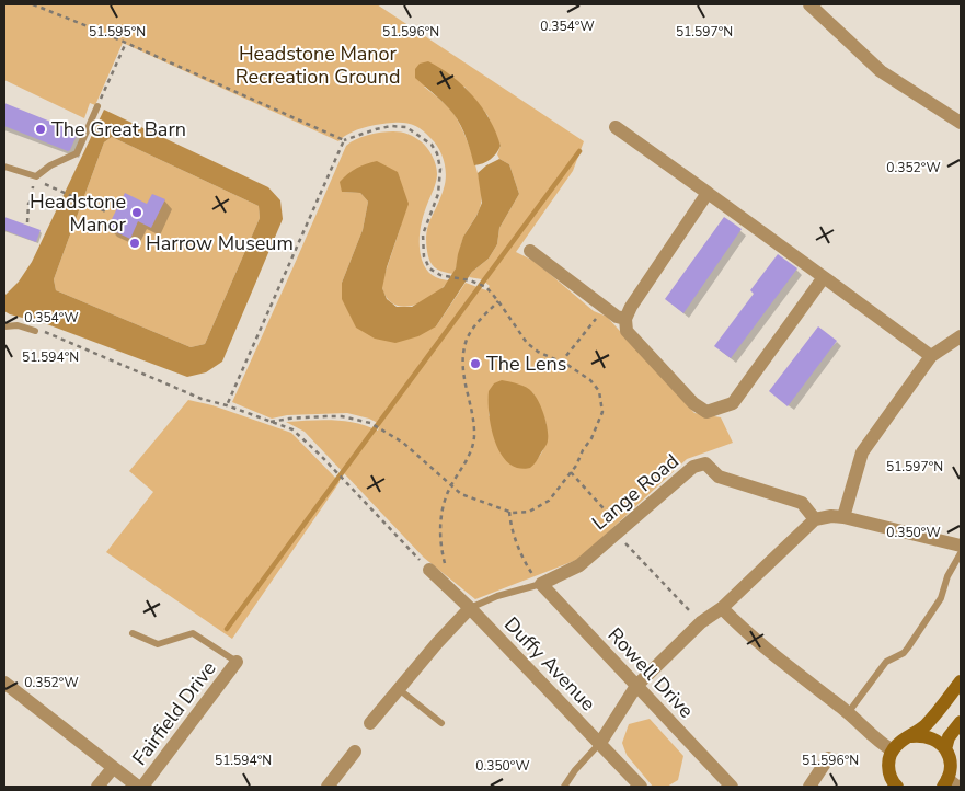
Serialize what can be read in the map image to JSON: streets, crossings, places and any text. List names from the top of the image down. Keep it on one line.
{"streets":{"street":["Lange Road","Duffy Avenue","Rowell Drive","Fairfield Drive"]},"crossings":[["Lange Road","Rowell Drive"]],"parks":["Headstone Manor Recreation Ground"],"places":["The Great Barn","Headstone Manor","Harrow Museum","The Lens"],"coordinates":["0.354°W","51.595°N","51.596°N","51.597°N","0.352°W","51.594°N","0.350°W"]}
